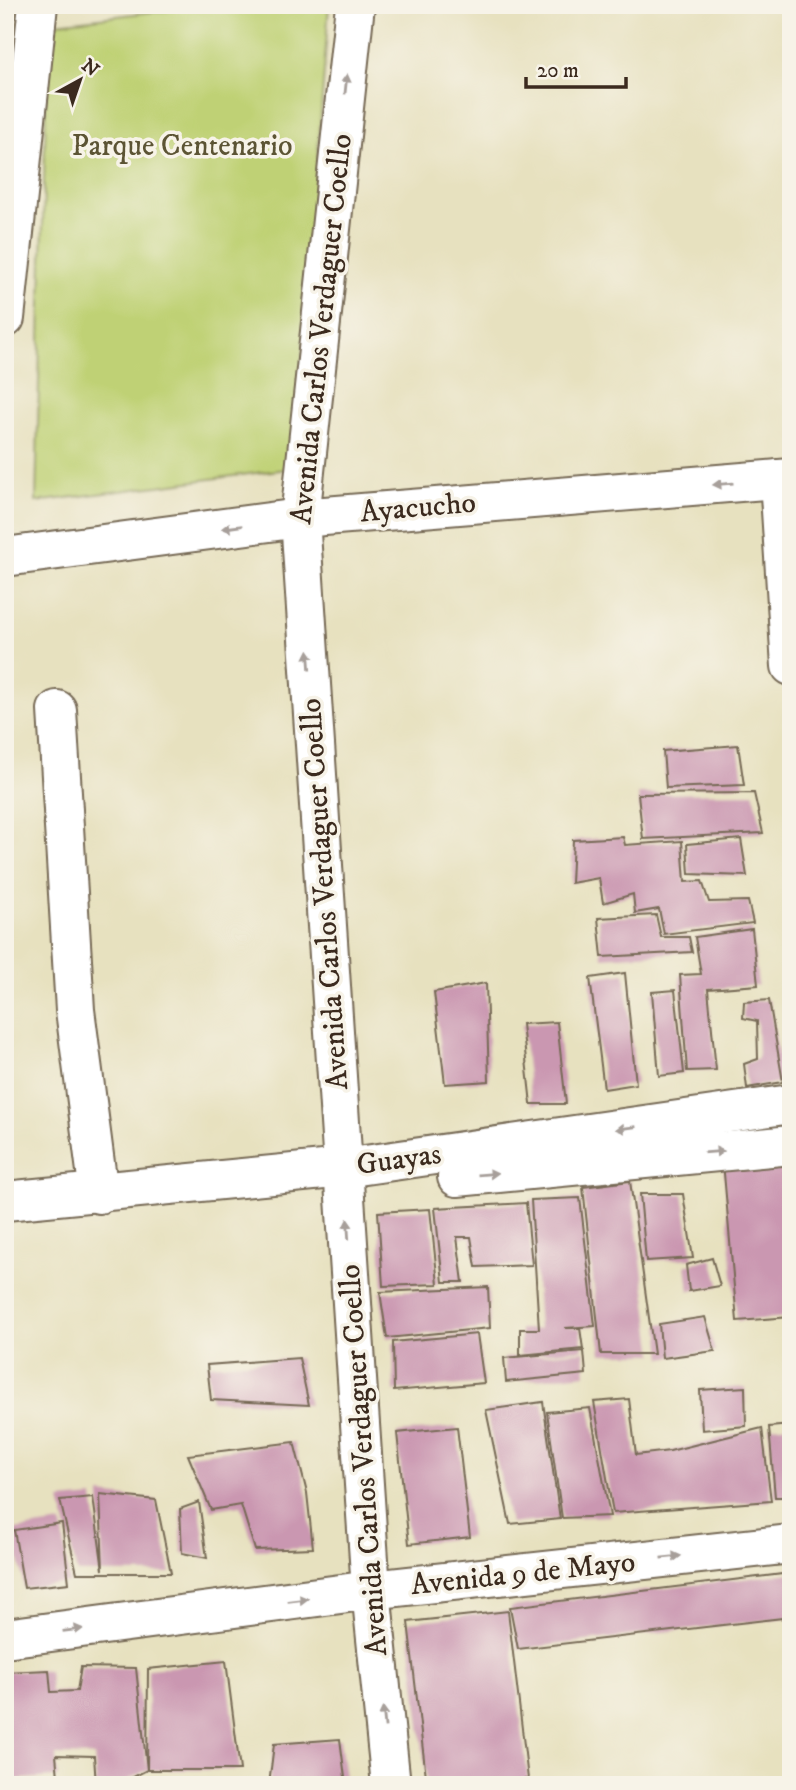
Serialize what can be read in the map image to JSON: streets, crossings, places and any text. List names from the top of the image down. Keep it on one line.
{"streets":{"street":["Avenida Carlos Verdaguer Coello","Ayacucho","Guayas","Avenida 9 de Mayo"]},"crossings":[["Avenida Carlos Verdaguer Coello","Ayacucho"],["Avenida Carlos Verdaguer Coello","Guayas"],["Avenida Carlos Verdaguer Coello","Avenida 9 de Mayo"]],"one_way":["Ayacucho","Avenida 9 de Mayo"],"parks":["Parque Centenario"],"scale_bar":"20 m","north":"top right"}
